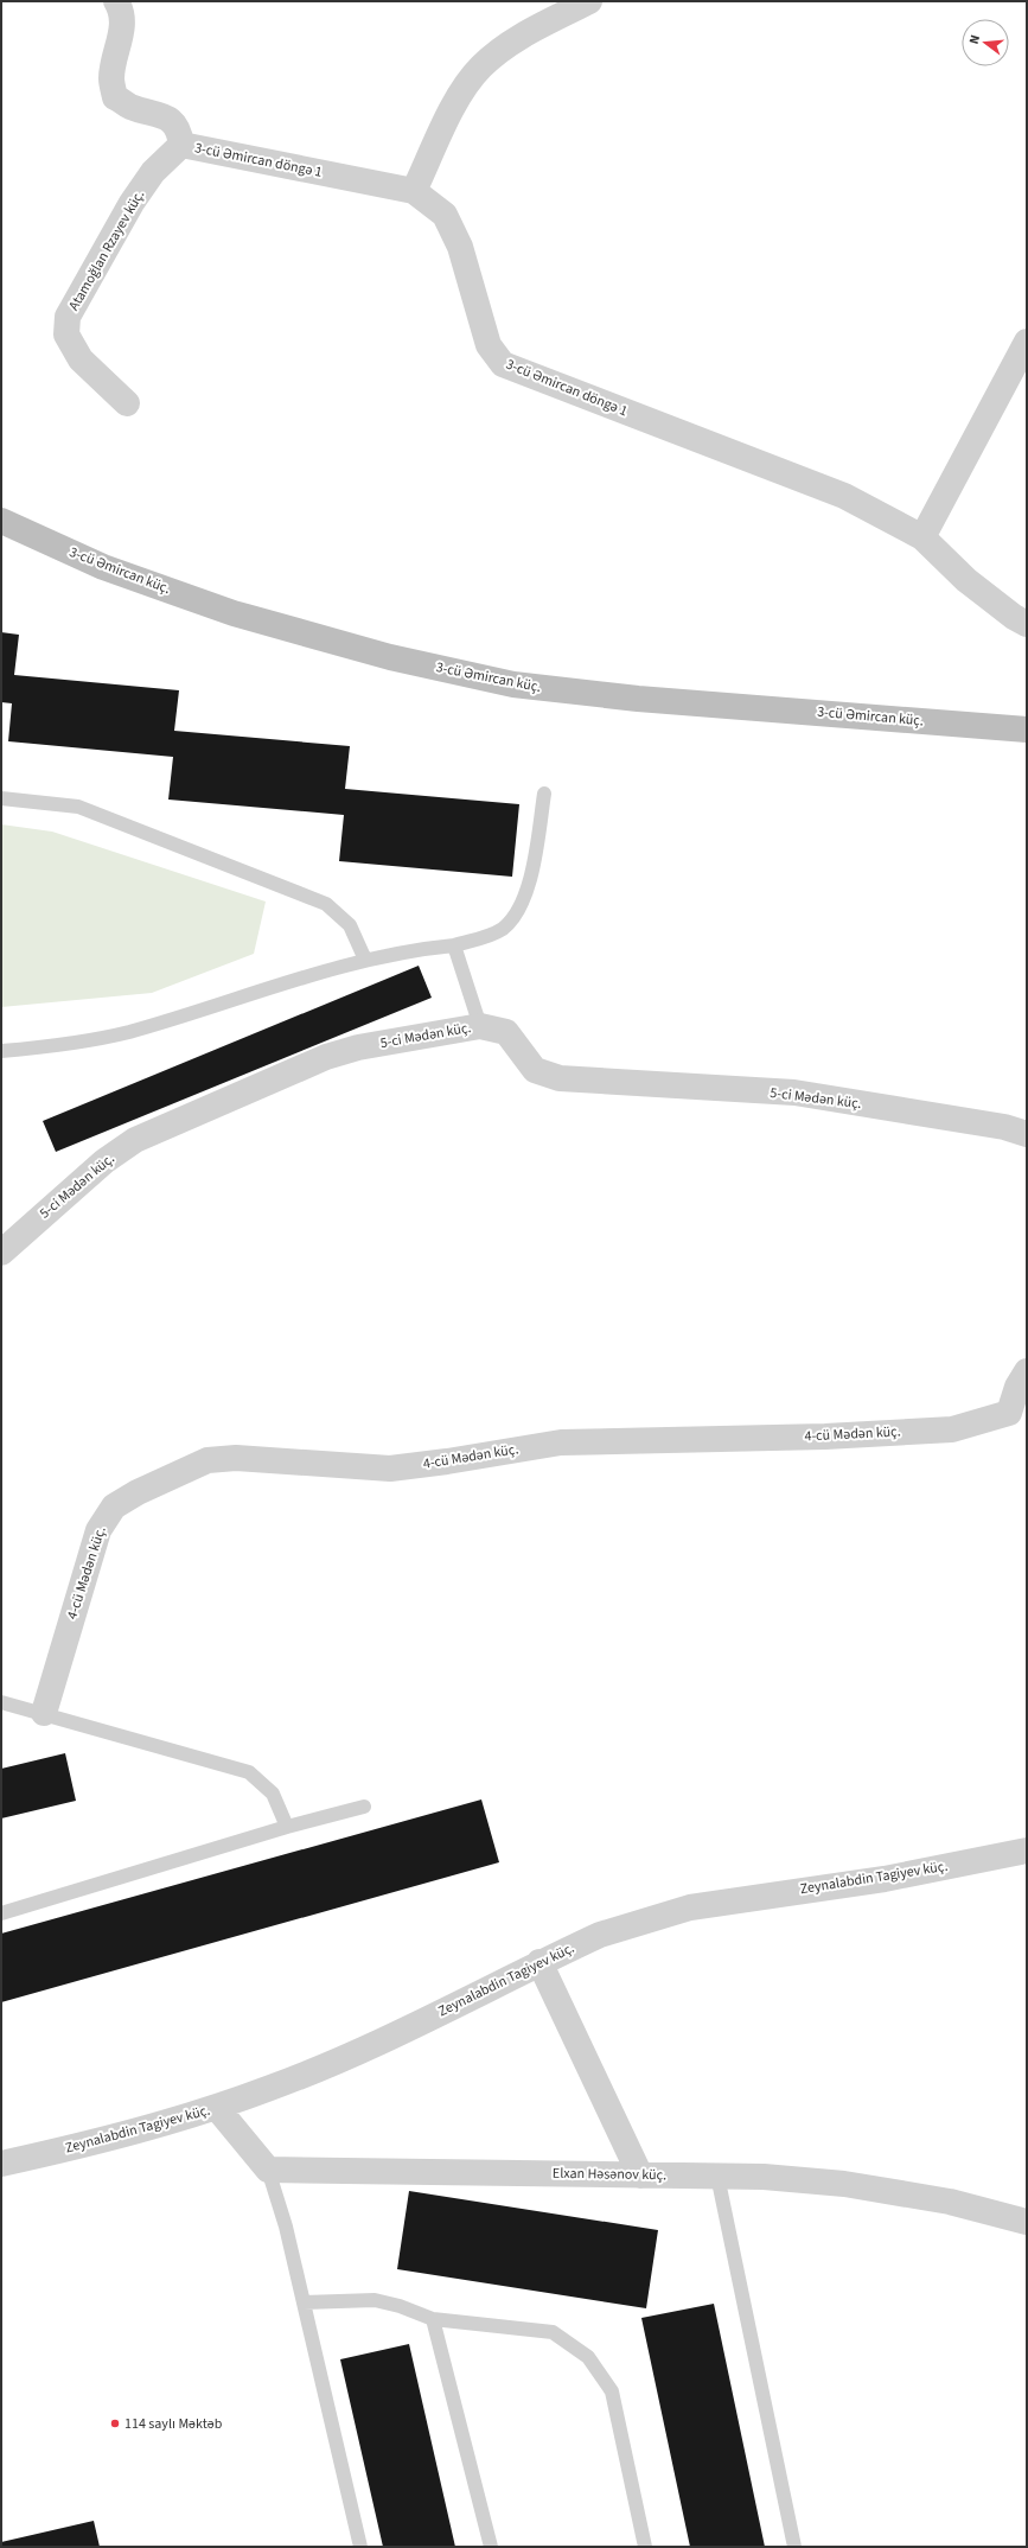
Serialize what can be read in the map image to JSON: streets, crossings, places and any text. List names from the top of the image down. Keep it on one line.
{"streets":{"main road":["3-cü Əmircan küç."],"street":["3-cü Əmircan döngə 1","Atamoğlan Rzayev küç.","5-ci Mədən küç.","4-cü Mədən küç.","Zeynalabdin Tagiyev küç.","Elxan Həsənov küç."]},"crossings":[["3-cü Əmircan döngə 1","Atamoğlan Rzayev küç."]],"places":["114 saylı Məktəb"],"north":"left"}
